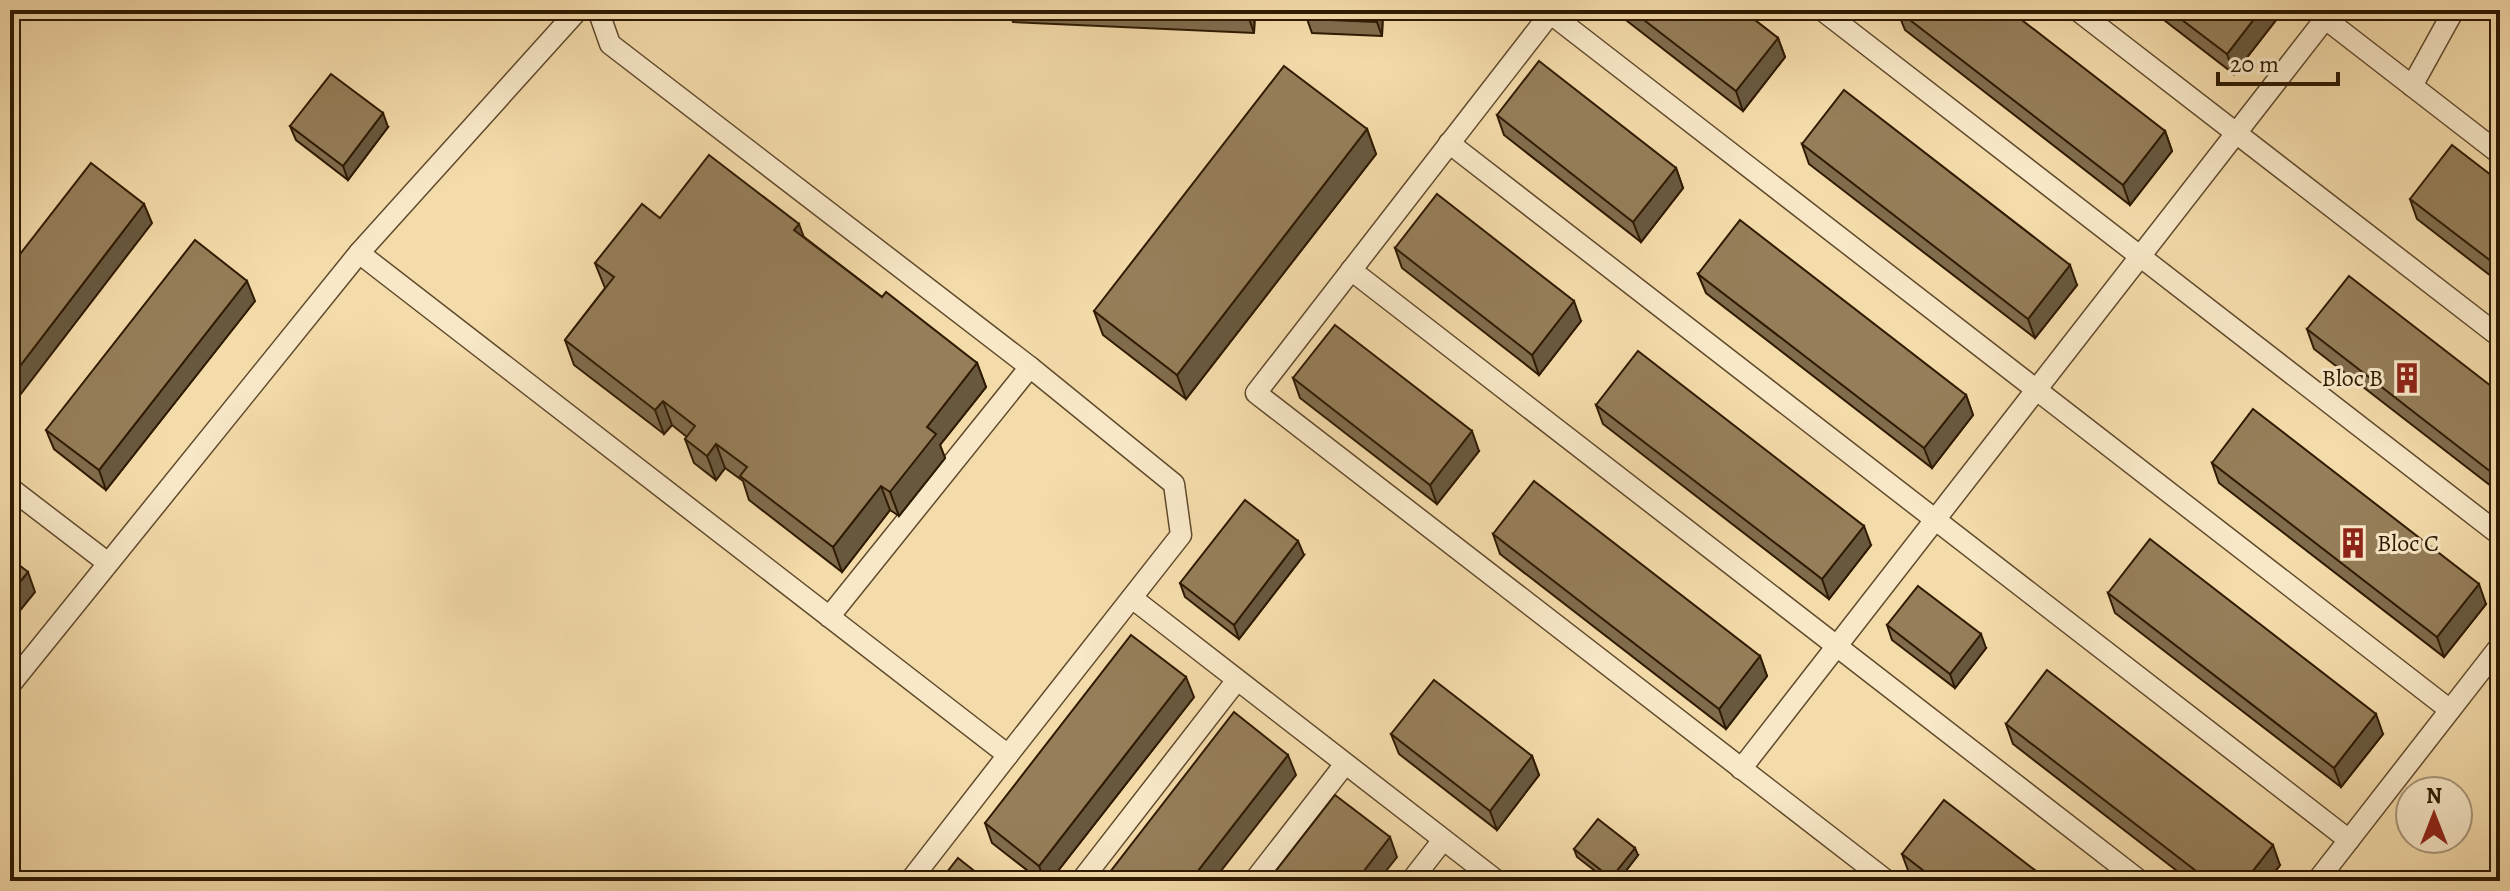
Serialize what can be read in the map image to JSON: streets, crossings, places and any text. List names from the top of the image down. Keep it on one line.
{"places":{"building":["Bloc B","Bloc C"]},"scale_bar":"20 m","north":"top"}
